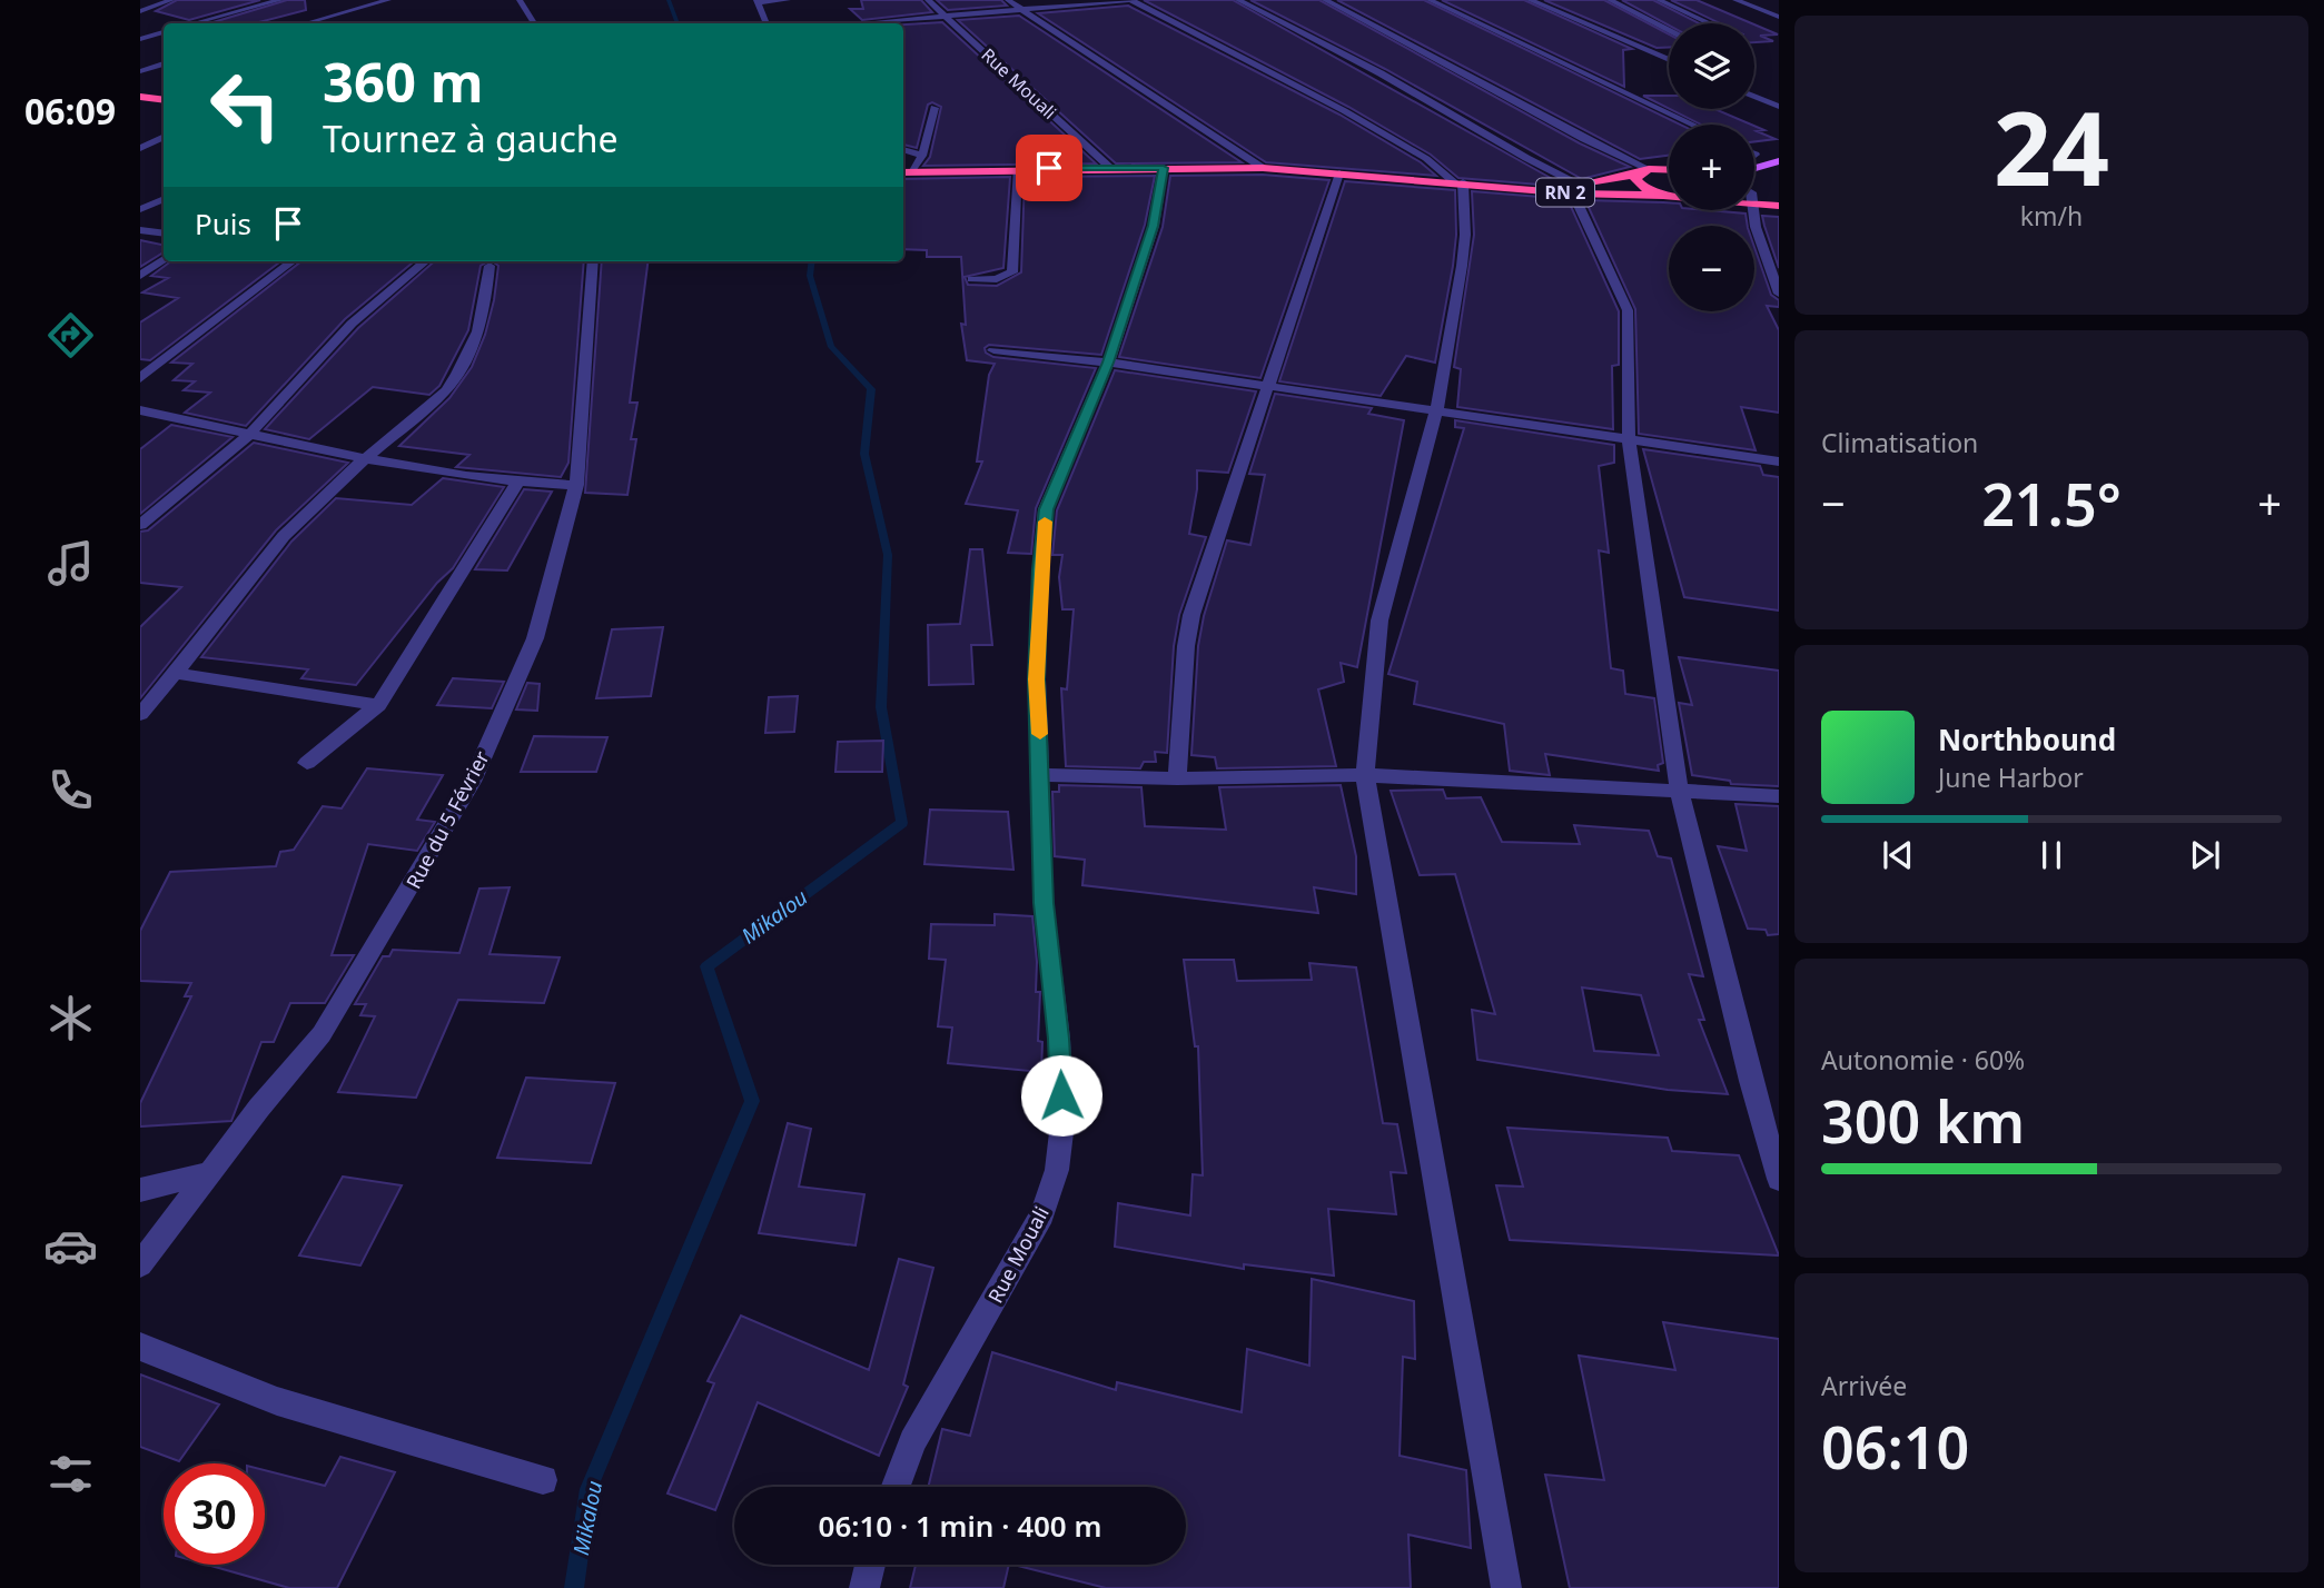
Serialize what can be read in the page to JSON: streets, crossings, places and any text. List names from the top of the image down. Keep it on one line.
{"streets":{"highway":["RN 2"],"street":["Rue Mouali","Rue du 5 Février"]},"crossings":[["Rue Mouali","RN 2"]],"water":["Mikalou"],"page":{"tabs":"06:09","tile":[["24","km/h"],"Climatisation",["Autonomie · 60%","300 km"],["Arrivée","06:10"]],"map_buttons":["+","−"],"turn":["360 m","Tournez à gauche"],"then":"Puis","heat":["−","21.5°","+"],"song":["Northbound","June Harbor"],"limit":"30","trip":"06:10 · 1 min · 400 m"}}
